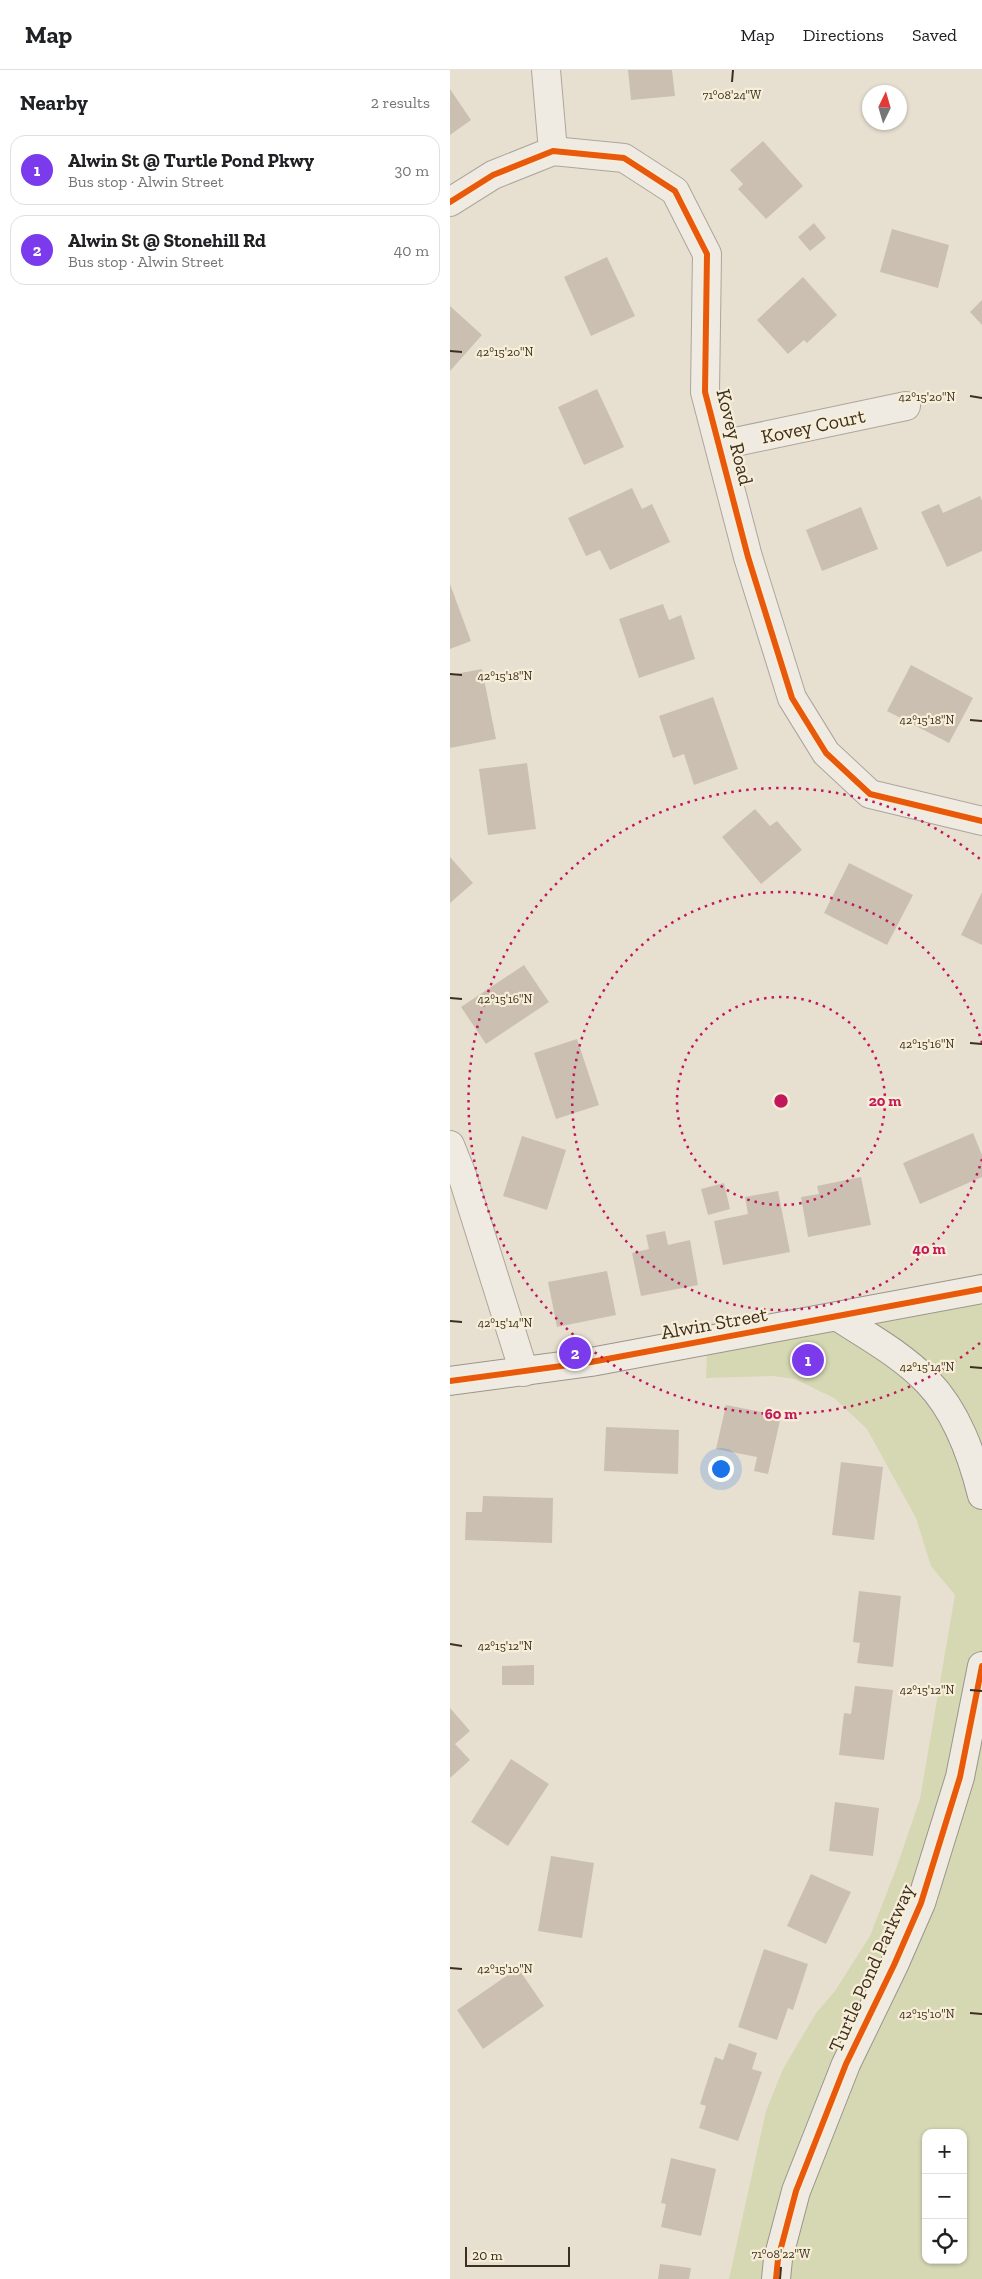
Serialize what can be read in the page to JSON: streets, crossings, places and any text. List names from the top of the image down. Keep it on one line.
{"streets":{"street":["Kovey Court","Kovey Road","Alwin Street","Turtle Pond Parkway"]},"crossings":[["Kovey Court","Kovey Road"]],"scale_bar":"20 m","north":"top","page":{"header":"Map","nav":["Map","Directions","Saved"],"heading":["Nearby","2 results"],"list":[{"mark":"1","name":"Alwin St @ Turtle Pond Pkwy","note":"Bus stop · Alwin Street","value":"30 m"},{"mark":"2","name":"Alwin St @ Stonehill Rd","note":"Bus stop · Alwin Street","value":"40 m"}],"pins":["2","1"],"map_buttons":["+","−"],"scale":"20 m"},"coordinates":["71°08'24\"W","42°15'20\"N","42°15'18\"N","42°15'16\"N","42°15'14\"N","42°15'12\"N","42°15'10\"N","71°08'22\"W"],"rings":["20 m","40 m","60 m"]}
